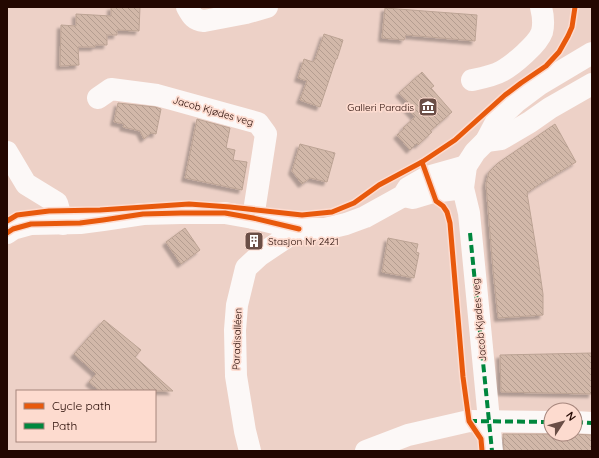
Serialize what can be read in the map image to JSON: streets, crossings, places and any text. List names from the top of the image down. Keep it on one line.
{"streets":{"street":["Jacob Kjødes veg","Paradisalléen"]},"places":{"museum":["Galleri Paradis"],"building":["Stasjon Nr 2421"]},"legend":["Cycle path","Path"],"north":"top right"}
